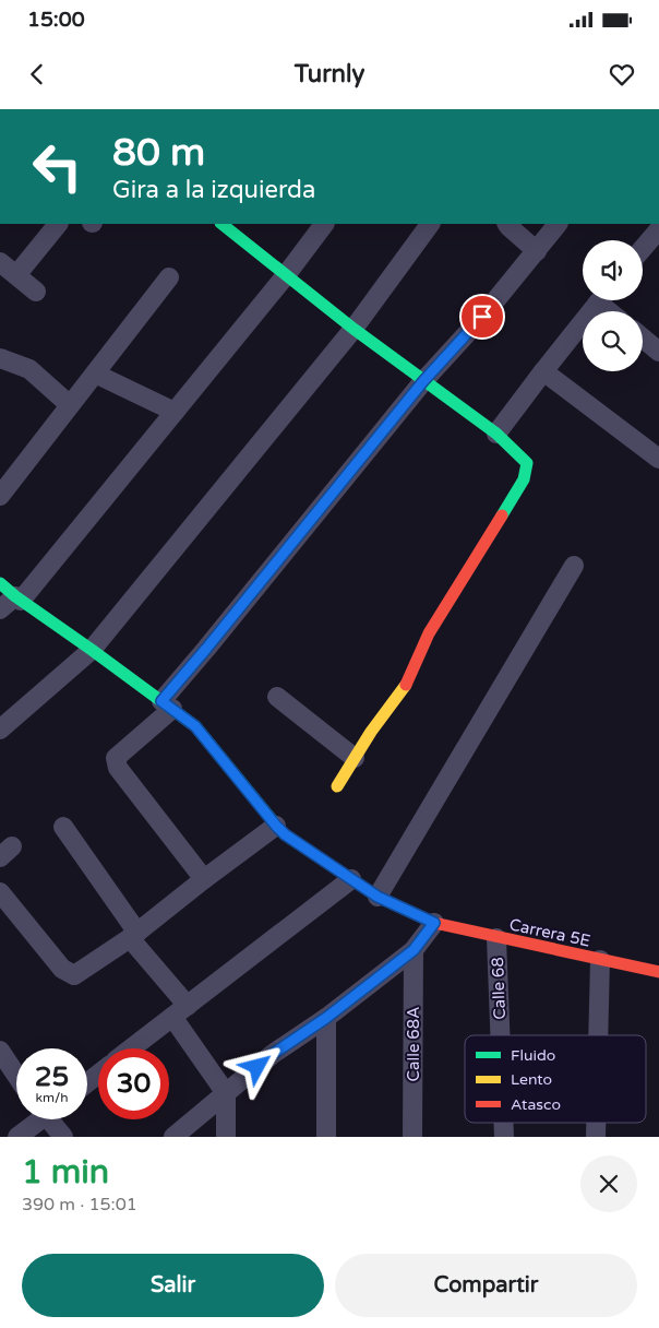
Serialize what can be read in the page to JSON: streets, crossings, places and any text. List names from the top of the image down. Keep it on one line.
{"streets":{"street":["Carrera 5E","Calle 68","Calle 68A"]},"crossings":[["Carrera 5E","Calle 68"]],"legend":["Fluido","Lento","Atasco"],"page":{"status":"15:00","header":"Turnly","turn":["80 m","Gira a la izquierda"],"speed":"25 km/h","limit":"30","heading":["1 min","390 m · 15:01"],"buttons":["Salir","Compartir"]}}
